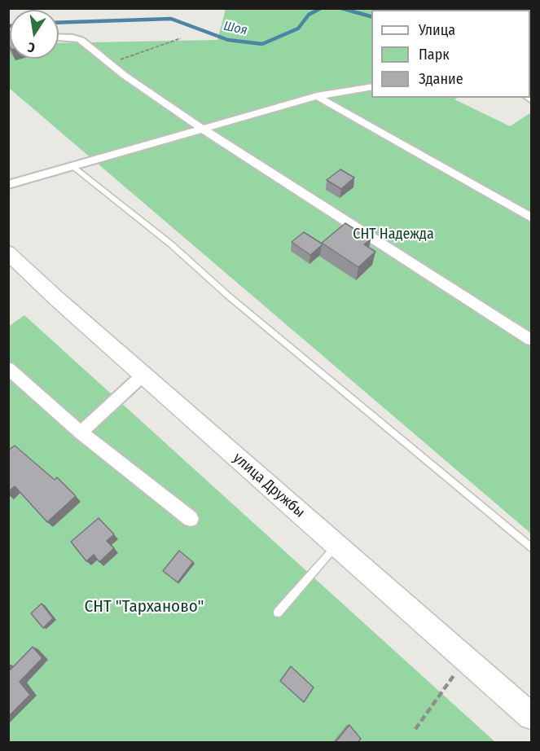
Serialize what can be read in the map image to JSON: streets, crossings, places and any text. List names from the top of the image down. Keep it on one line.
{"streets":{"main road":["улица Дружбы"]},"water":["Шоя"],"parks":["СНТ Надежда","СНТ \"Тарханово\""],"legend":["Улица","Парк","Здание"],"north":"bottom"}
